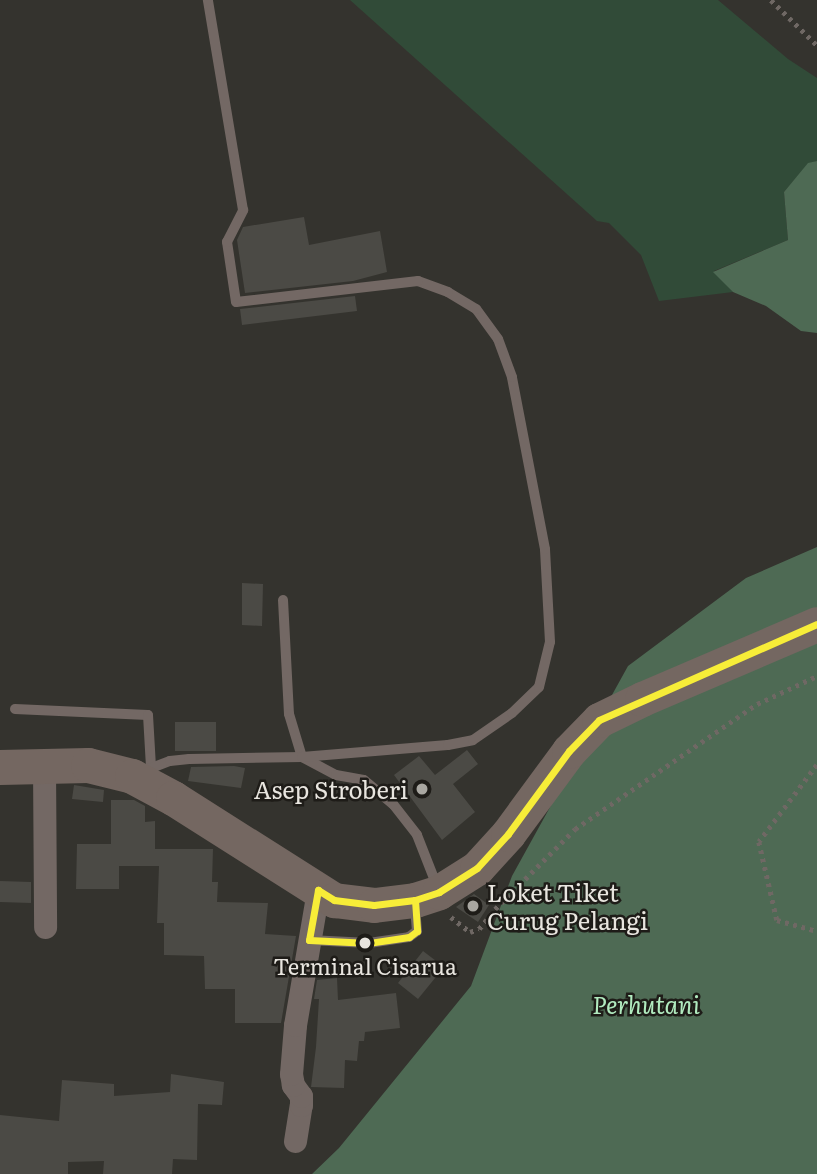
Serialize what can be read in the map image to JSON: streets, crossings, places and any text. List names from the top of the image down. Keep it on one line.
{"parks":["Perhutani"],"places":["Asep Stroberi","Loket Tiket Curug Pelangi","Terminal Cisarua"]}
